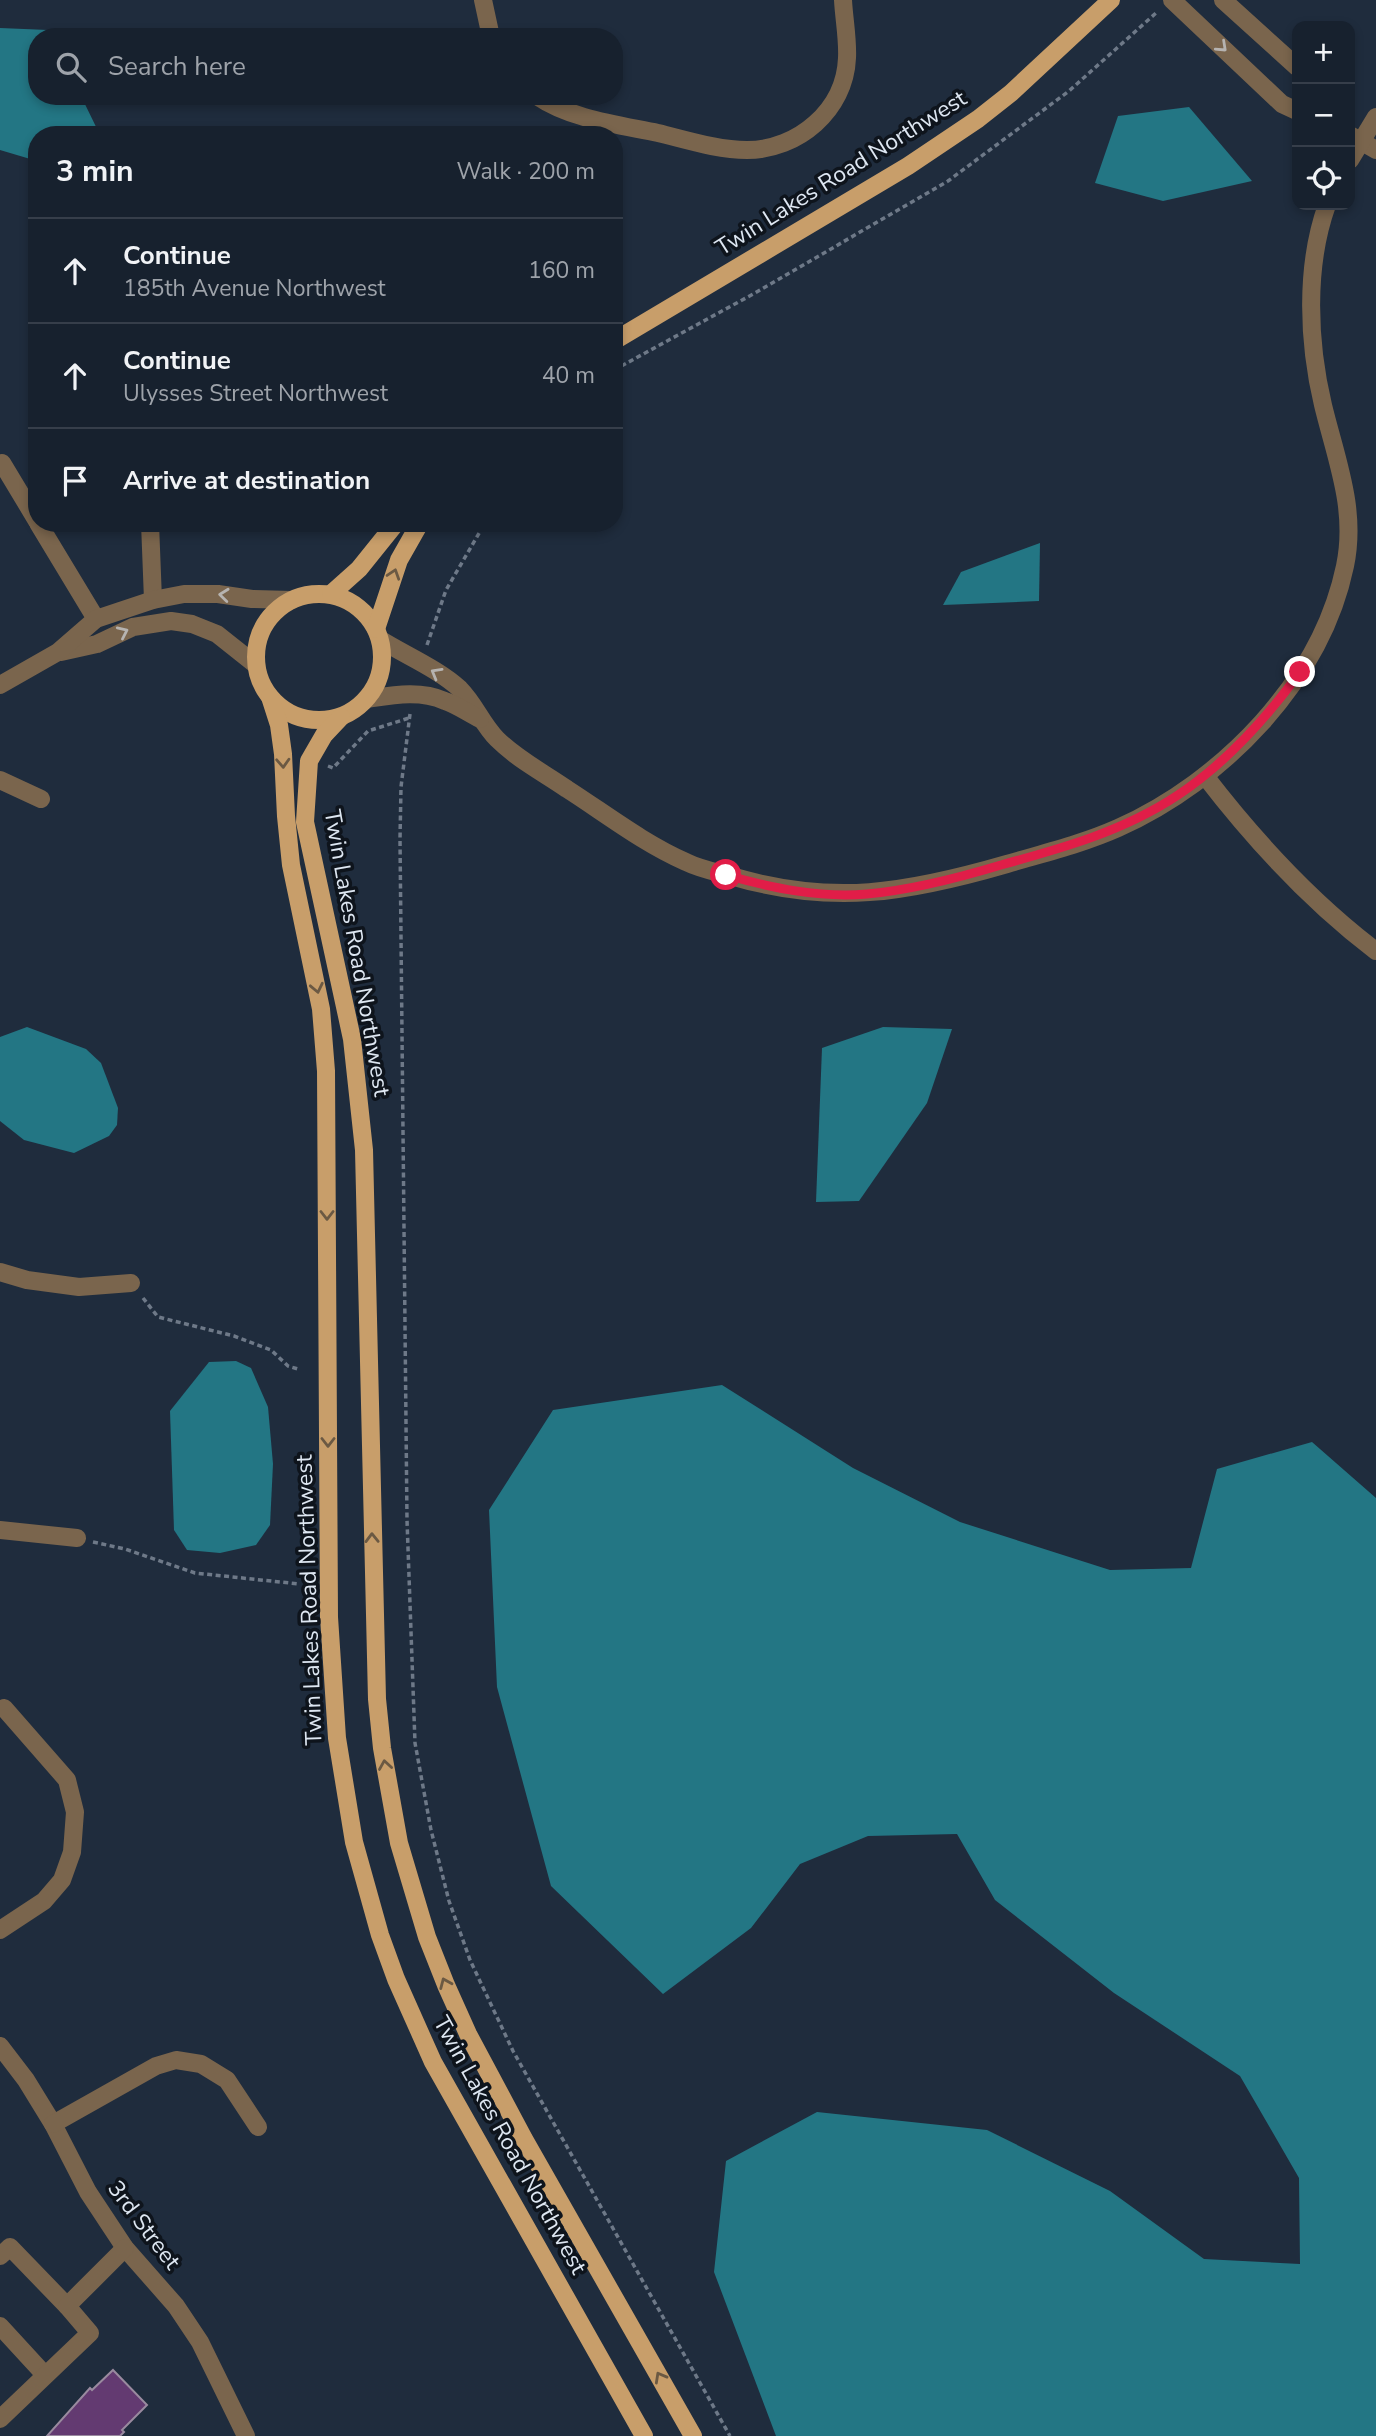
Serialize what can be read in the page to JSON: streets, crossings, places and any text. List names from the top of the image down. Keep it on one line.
{"streets":{"main road":["Twin Lakes Road Northwest"],"street":["3rd Street"]},"page":{"map_buttons":["+","−"],"search":"Search here","heading":["3 min","Walk · 200 m"],"list":[["Continue","185th Avenue Northwest","160 m"],["Continue","Ulysses Street Northwest","40 m"],"Arrive at destination"]}}
